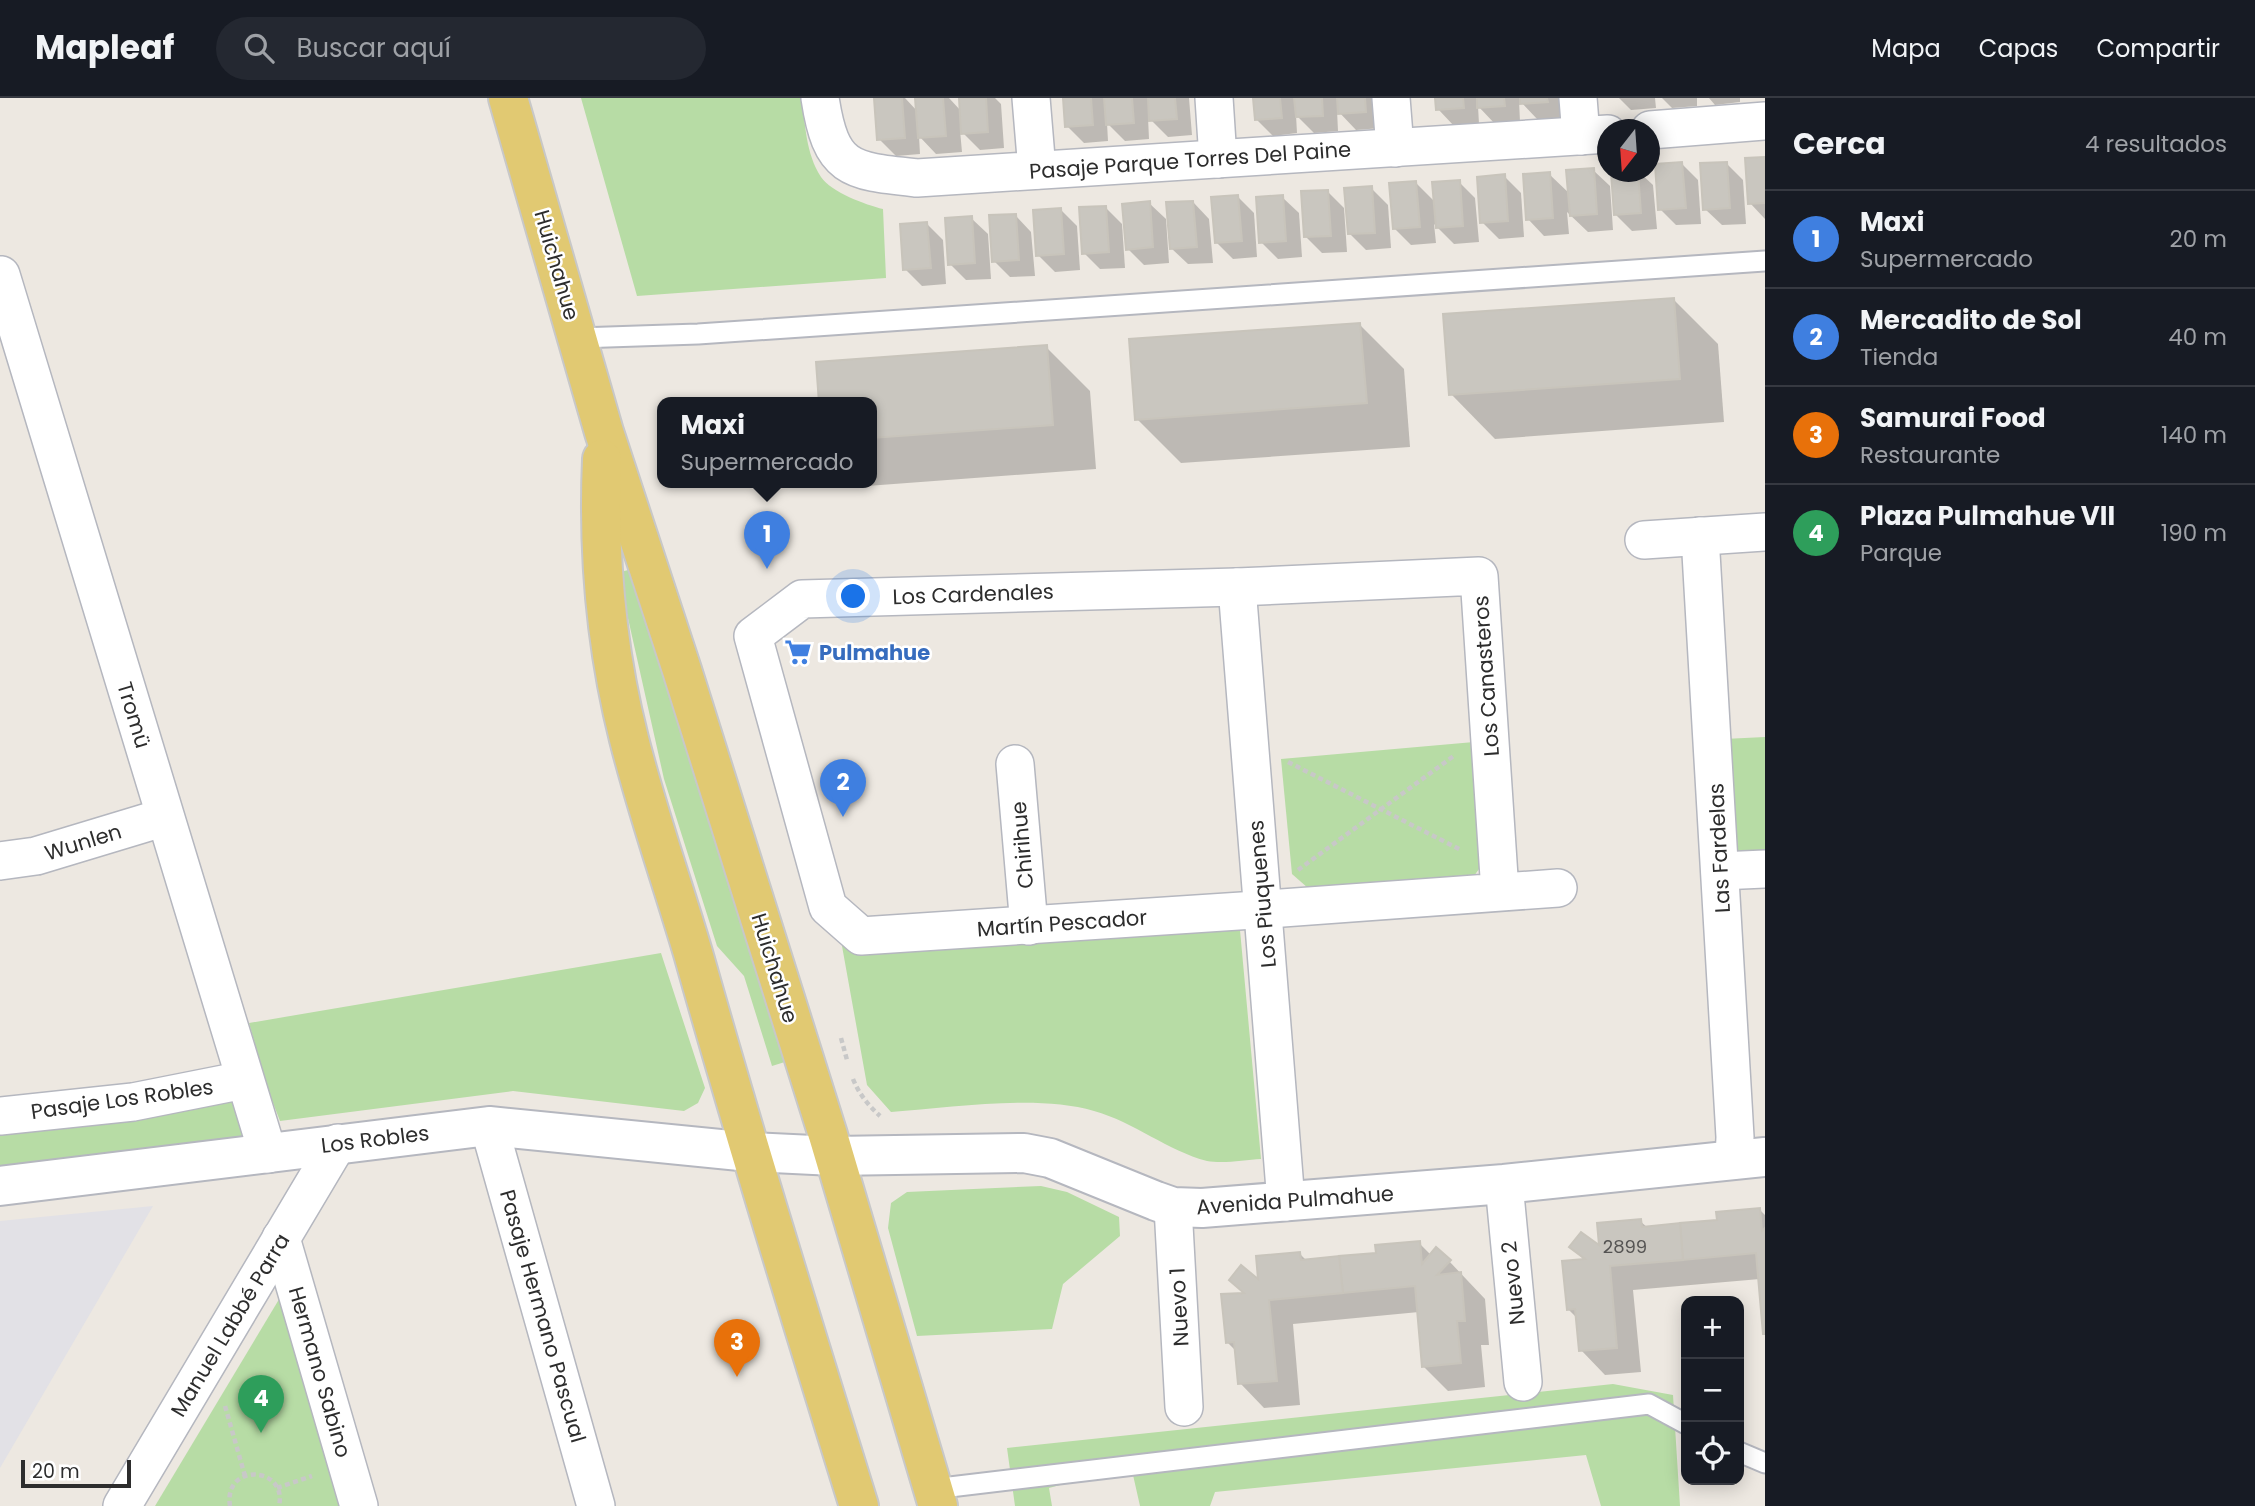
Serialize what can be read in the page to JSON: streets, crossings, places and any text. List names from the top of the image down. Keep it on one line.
{"streets":{"main road":["Huichahue"],"street":["Pasaje Parque Torres Del Paine","Los Cardenales","Los Canasteros","Tromü","Wunlen","Chirihue","Las Fardelas","Los Piuquenes","Martín Pescador","Pasaje Los Robles","Los Robles","Avenida Pulmahue","Nuevo 2","Nuevo 1","Pasaje Hermano Pascual","Manuel Labbé Parra","Hermano Sabino"]},"crossings":[["Huichahue","Los Robles"],["Huichahue","Avenida Pulmahue"],["Los Cardenales","Los Canasteros"],["Los Cardenales","Los Piuquenes"],["Los Cardenales","Martín Pescador"],["Los Canasteros","Los Piuquenes"],["Tromü","Wunlen"],["Tromü","Pasaje Los Robles"],["Tromü","Los Robles"],["Chirihue","Martín Pescador"],["Las Fardelas","Avenida Pulmahue"],["Los Piuquenes","Martín Pescador"],["Los Piuquenes","Avenida Pulmahue"],["Los Robles","Avenida Pulmahue"],["Los Robles","Pasaje Hermano Pascual"],["Los Robles","Manuel Labbé Parra"],["Avenida Pulmahue","Nuevo 2"],["Avenida Pulmahue","Nuevo 1"],["Manuel Labbé Parra","Hermano Sabino"]],"places":{"supermarket":["Pulmahue"]},"house_numbers":["2899"],"scale_bar":"20 m","north":"bottom","page":{"header":"Mapleaf","search":"Buscar aquí","nav":["Mapa","Capas","Compartir"],"heading":["Cerca","4 resultados"],"list":[{"mark":"1","name":"Maxi","note":"Supermercado","value":"20 m"},{"mark":"2","name":"Mercadito de Sol","note":"Tienda","value":"40 m"},{"mark":"3","name":"Samurai Food","note":"Restaurante","value":"140 m"},{"mark":"4","name":"Plaza Pulmahue VII","note":"Parque","value":"190 m"}],"popup":["Maxi","Supermercado"],"pins":["1","2","3","4"],"map_buttons":["+","−"],"scale":"20 m"}}
